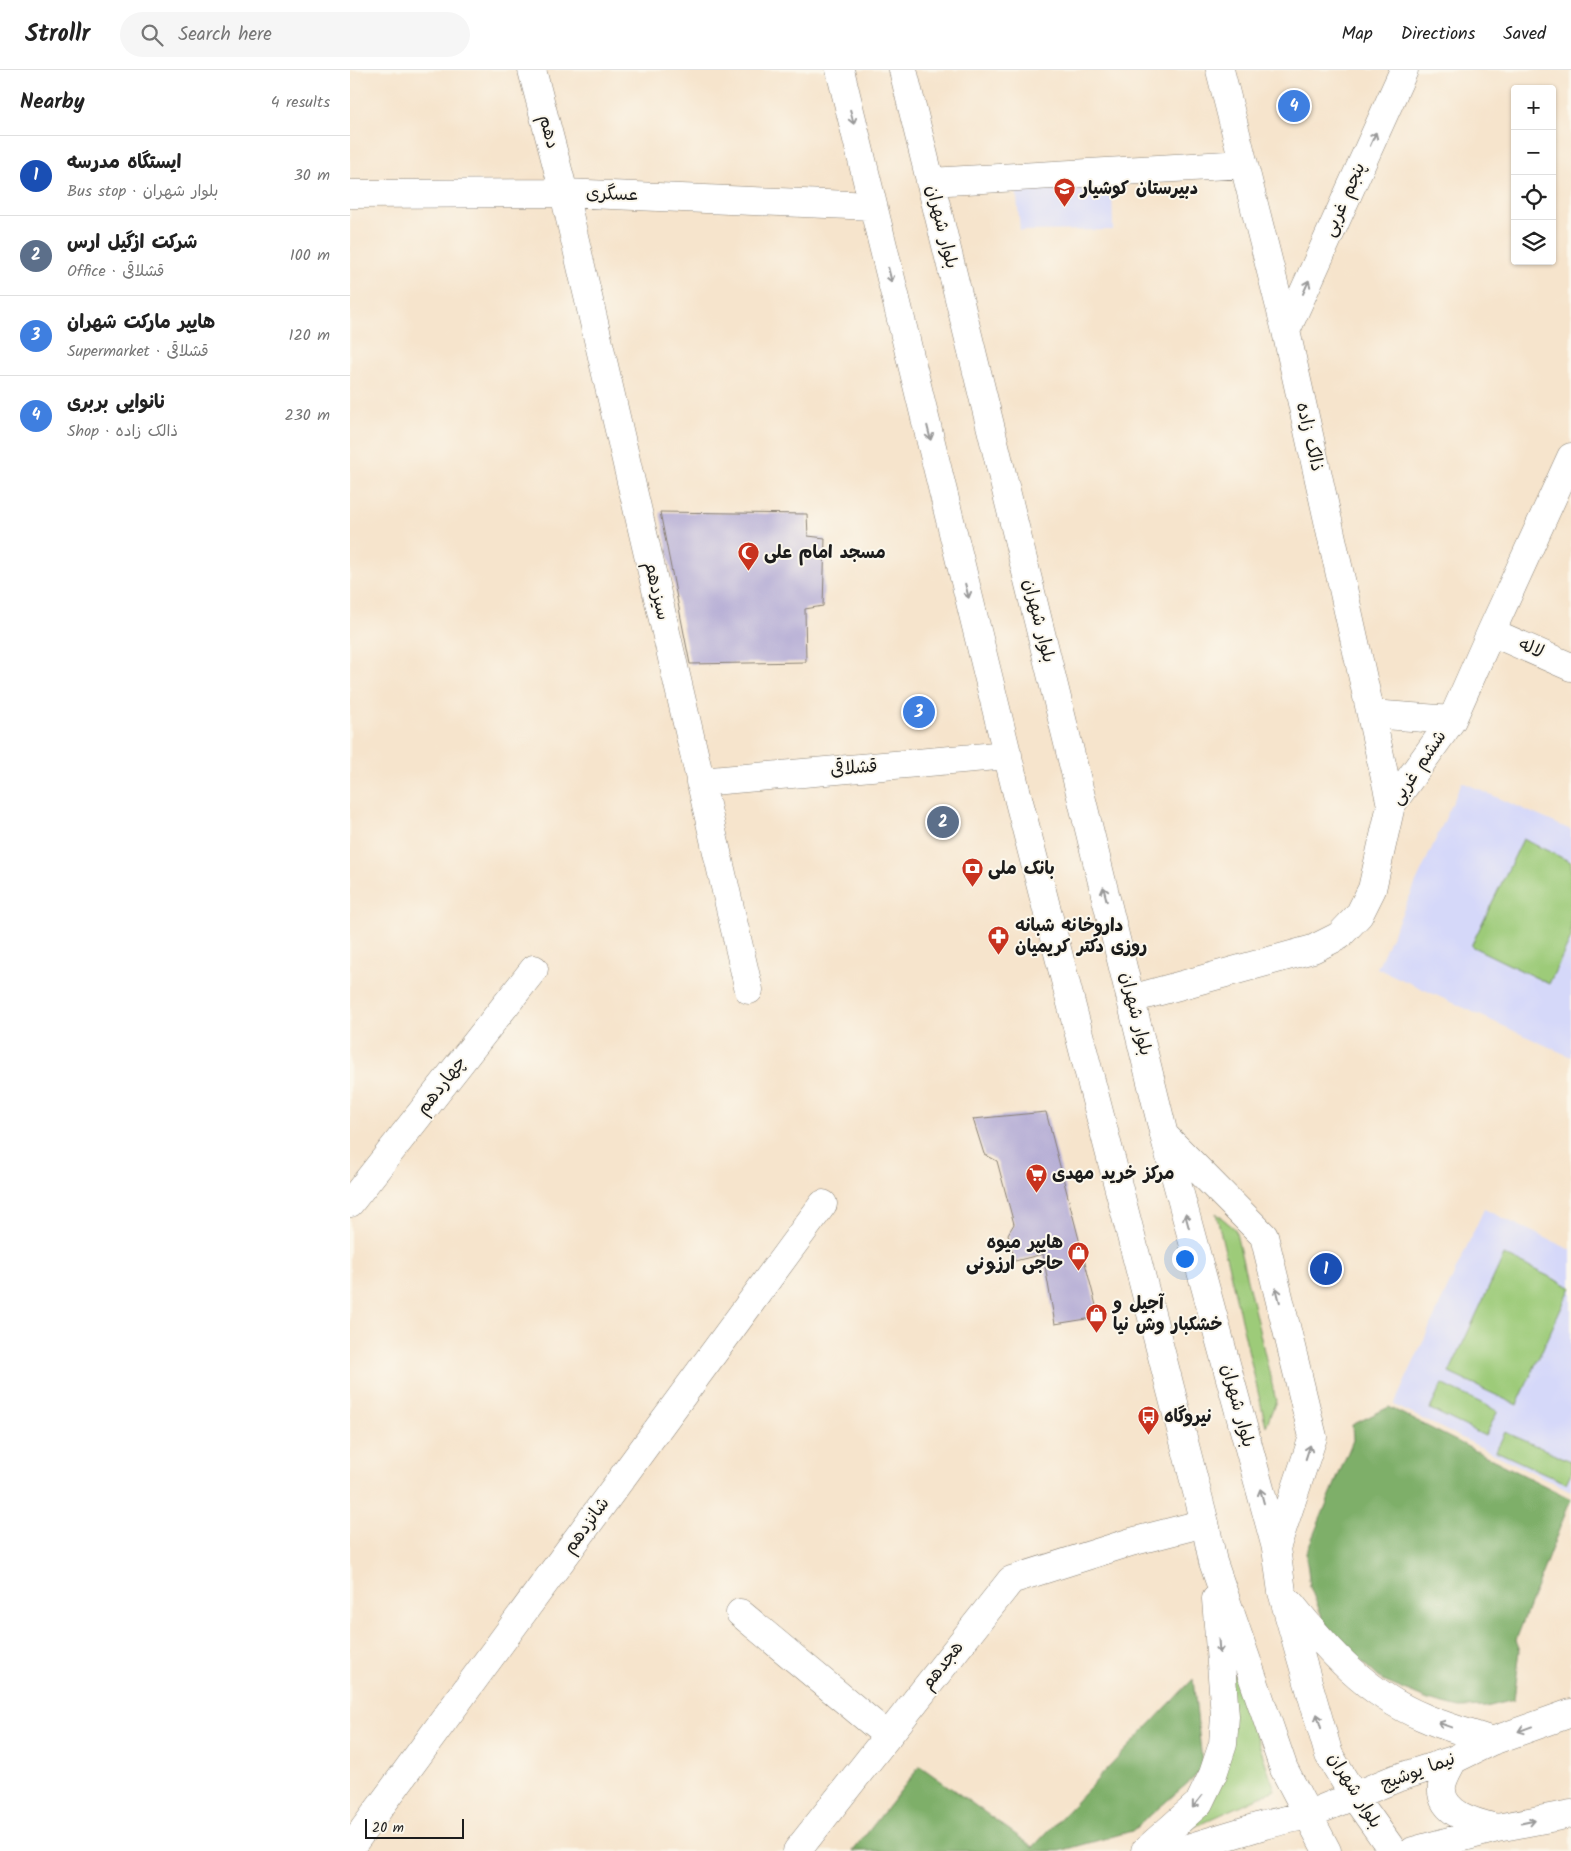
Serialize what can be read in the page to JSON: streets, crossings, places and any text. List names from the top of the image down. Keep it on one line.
{"streets":{"street":["دهم","عسگری","پنجم غربی","بلوار شهران","ذالک زاده","سیزدهم","لاله","ششم غربی","قشلاقی","چهاردهم","شانزدهم","هجدهم","نیما یوشیج"]},"crossings":[["دهم","عسگری"],["دهم","سیزدهم"],["عسگری","سیزدهم"],["پنجم غربی","ذالک زاده"],["بلوار شهران","ششم غربی"],["بلوار شهران","نیما یوشیج"],["ذالک زاده","ششم غربی"],["سیزدهم","قشلاقی"],["لاله","ششم غربی"]],"one_way":["پنجم غربی"],"places":{"school or university":["دبیرستان کوشیار"],"mosque":["مسجد امام علی"],"bank":["بانک ملی"],"pharmacy":["داروخانه شبانه روزی دکتر کریمیان"],"supermarket":["مرکز خرید مهدی"],"shop":["هایپر میوه حاجی ارزونی","آجیل و خشکبار وش نیا"],"bus stop":["نیروگاه"]},"scale_bar":"20 m","page":{"header":"Strollr","search":"Search here","nav":["Map","Directions","Saved"],"heading":["Nearby","4 results"],"map_buttons":["+","−"],"pins":["4","3","2","1"],"list":[{"mark":"1","name":"ایستگاه مدرسه","note":"Bus stop · بلوار شهران","value":"30 m"},{"mark":"2","name":"شرکت ازگیل ارس","note":"Office · قشلاقی","value":"100 m"},{"mark":"3","name":"هایپر مارکت شهران","note":"Supermarket · قشلاقی","value":"120 m"},{"mark":"4","name":"نانوایی بربری","note":"Shop · ذالک زاده","value":"230 m"}],"scale":"20 m"}}
